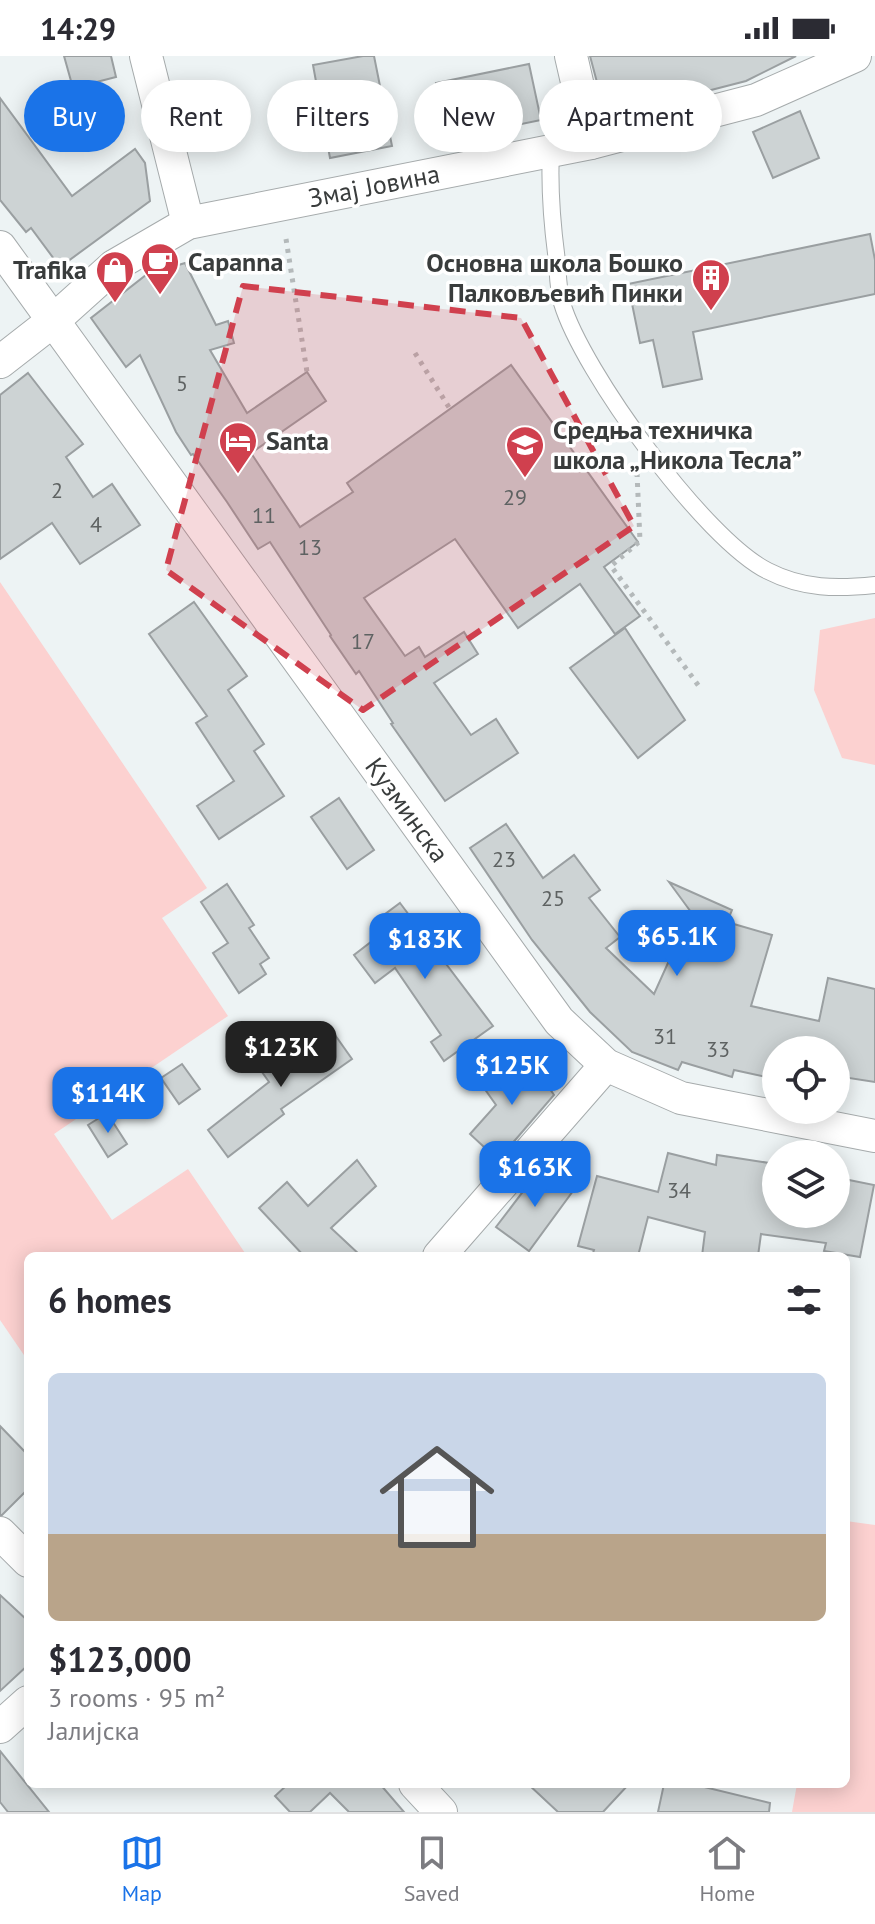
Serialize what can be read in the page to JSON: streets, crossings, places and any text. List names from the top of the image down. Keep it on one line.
{"streets":{"street":["Змај Јовина","Кузминска"]},"crossings":[["Змај Јовина","Кузминска"]],"places":{"cafe":["Capanna"],"shop":["Trafika"],"building":["Основна школа Бошко Палковљевић Пинки"],"hotel":["Santa"],"school or university":["Средња техничка школа „Никола Тесла”"]},"house_numbers":["5","2","29","11","4","13","17","23","25","31","33","34"],"page":{"status":"14:29","chip":["Buy","Rent","Filters","New","Apartment"],"price":["$65.1K","$183K","$123K","$125K","$114K","$163K"],"heading":"6 homes","list":[{"name":"$123,000","note":"3 rooms · 95 m² · Јалијска"}],"tabs":["Map","Saved","Home"]}}
